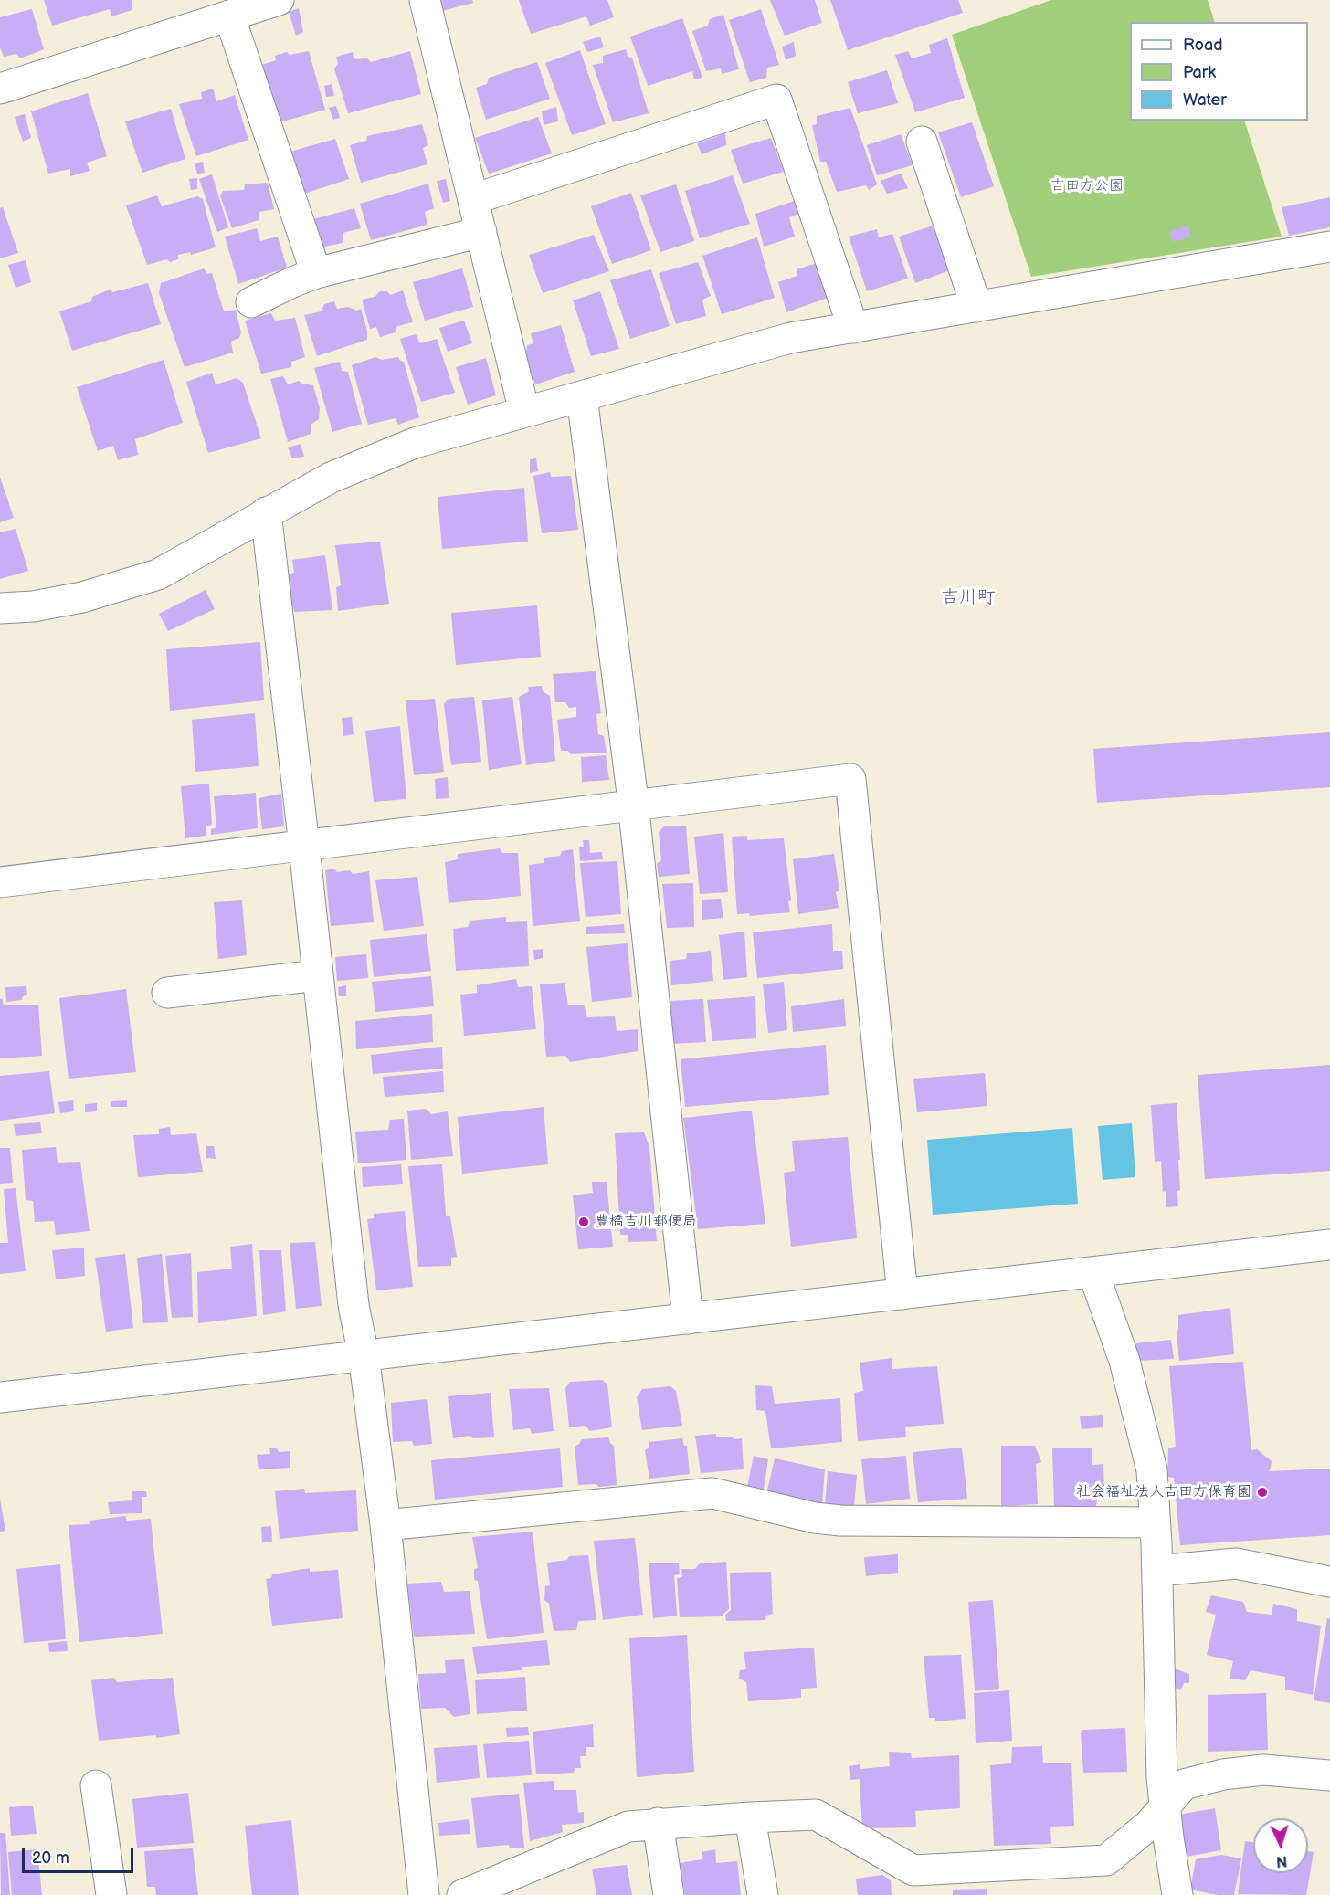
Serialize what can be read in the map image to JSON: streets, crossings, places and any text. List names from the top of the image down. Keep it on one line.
{"districts":["吉川町"],"parks":["吉田方公園"],"places":["豊橋吉川郵便局","社会福祉法人吉田方保育園"],"legend":["Road","Park","Water"],"scale_bar":"20 m","north":"bottom"}
